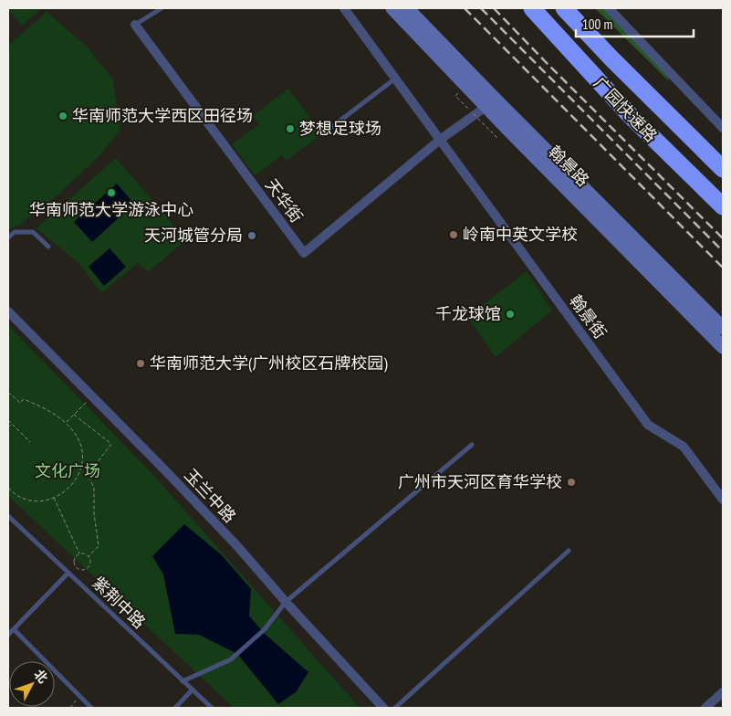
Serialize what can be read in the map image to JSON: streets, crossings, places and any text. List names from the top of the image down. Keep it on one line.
{"streets":{"highway":["广园快速路"],"street":["翰景路","天华街","翰景街","玉兰中路"],"lane":["紫荆中路"]},"crossings":[["翰景路","天华街"],["天华街","翰景街"]],"parks":["文化广场"],"places":["华南师范大学西区田径场","梦想足球场","华南师范大学游泳中心","岭南中英文学校","天河城管分局","千龙球馆","华南师范大学(广州校区石牌校园)","广州市天河区育华学校"],"scale_bar":"100 m","north":"top right"}
